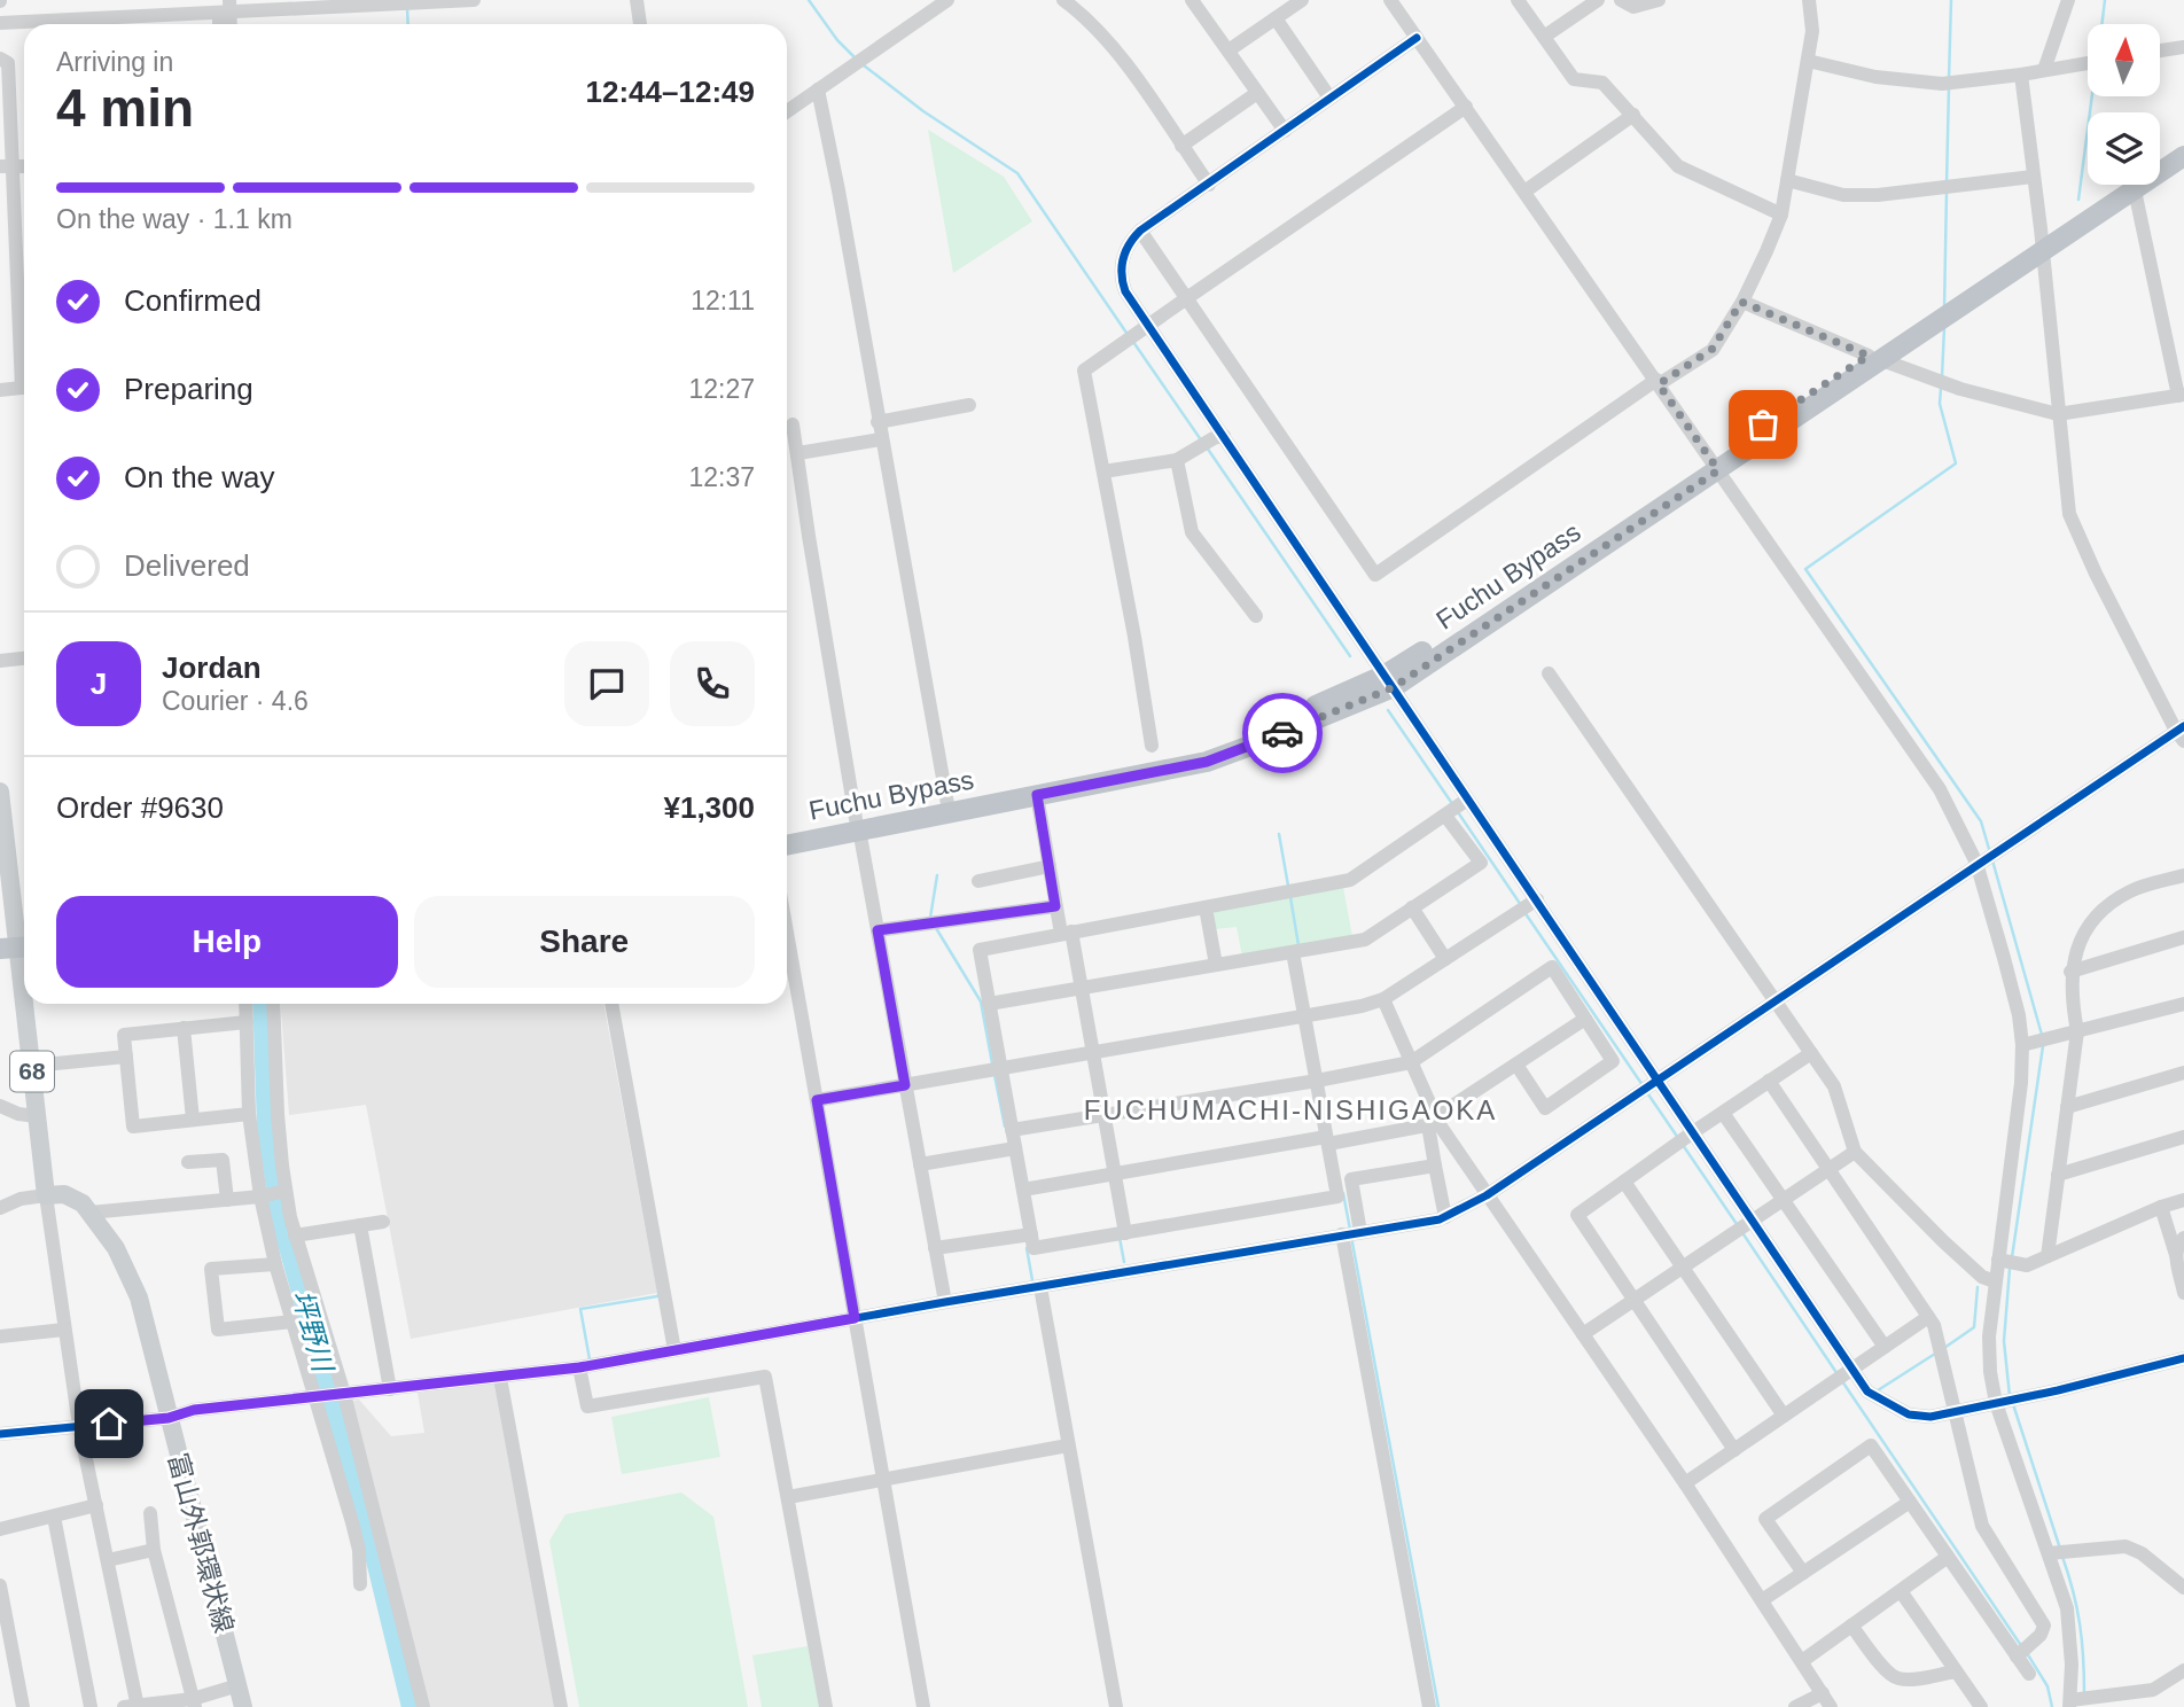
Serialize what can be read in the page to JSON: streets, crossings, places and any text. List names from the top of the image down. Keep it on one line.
{"streets":{"highway":["Fuchu Bypass"],"main road":["68","富山外郭環状線"]},"crossings":[["68","富山外郭環状線"]],"districts":["FUCHUMACHI-NISHIGAOKA"],"water":["坪野川"],"north":"top","page":{"heading":["4 min","Arriving in","12:44–12:49"],"panel":["Jordan","Courier · 4.6","Order #9630","¥1,300"],"bar":"On the way · 1.1 km","list":[["Confirmed","12:11"],["Preparing","12:27"],["On the way","12:37"],"Delivered"],"round":"J","buttons":["Help","Share"]}}
